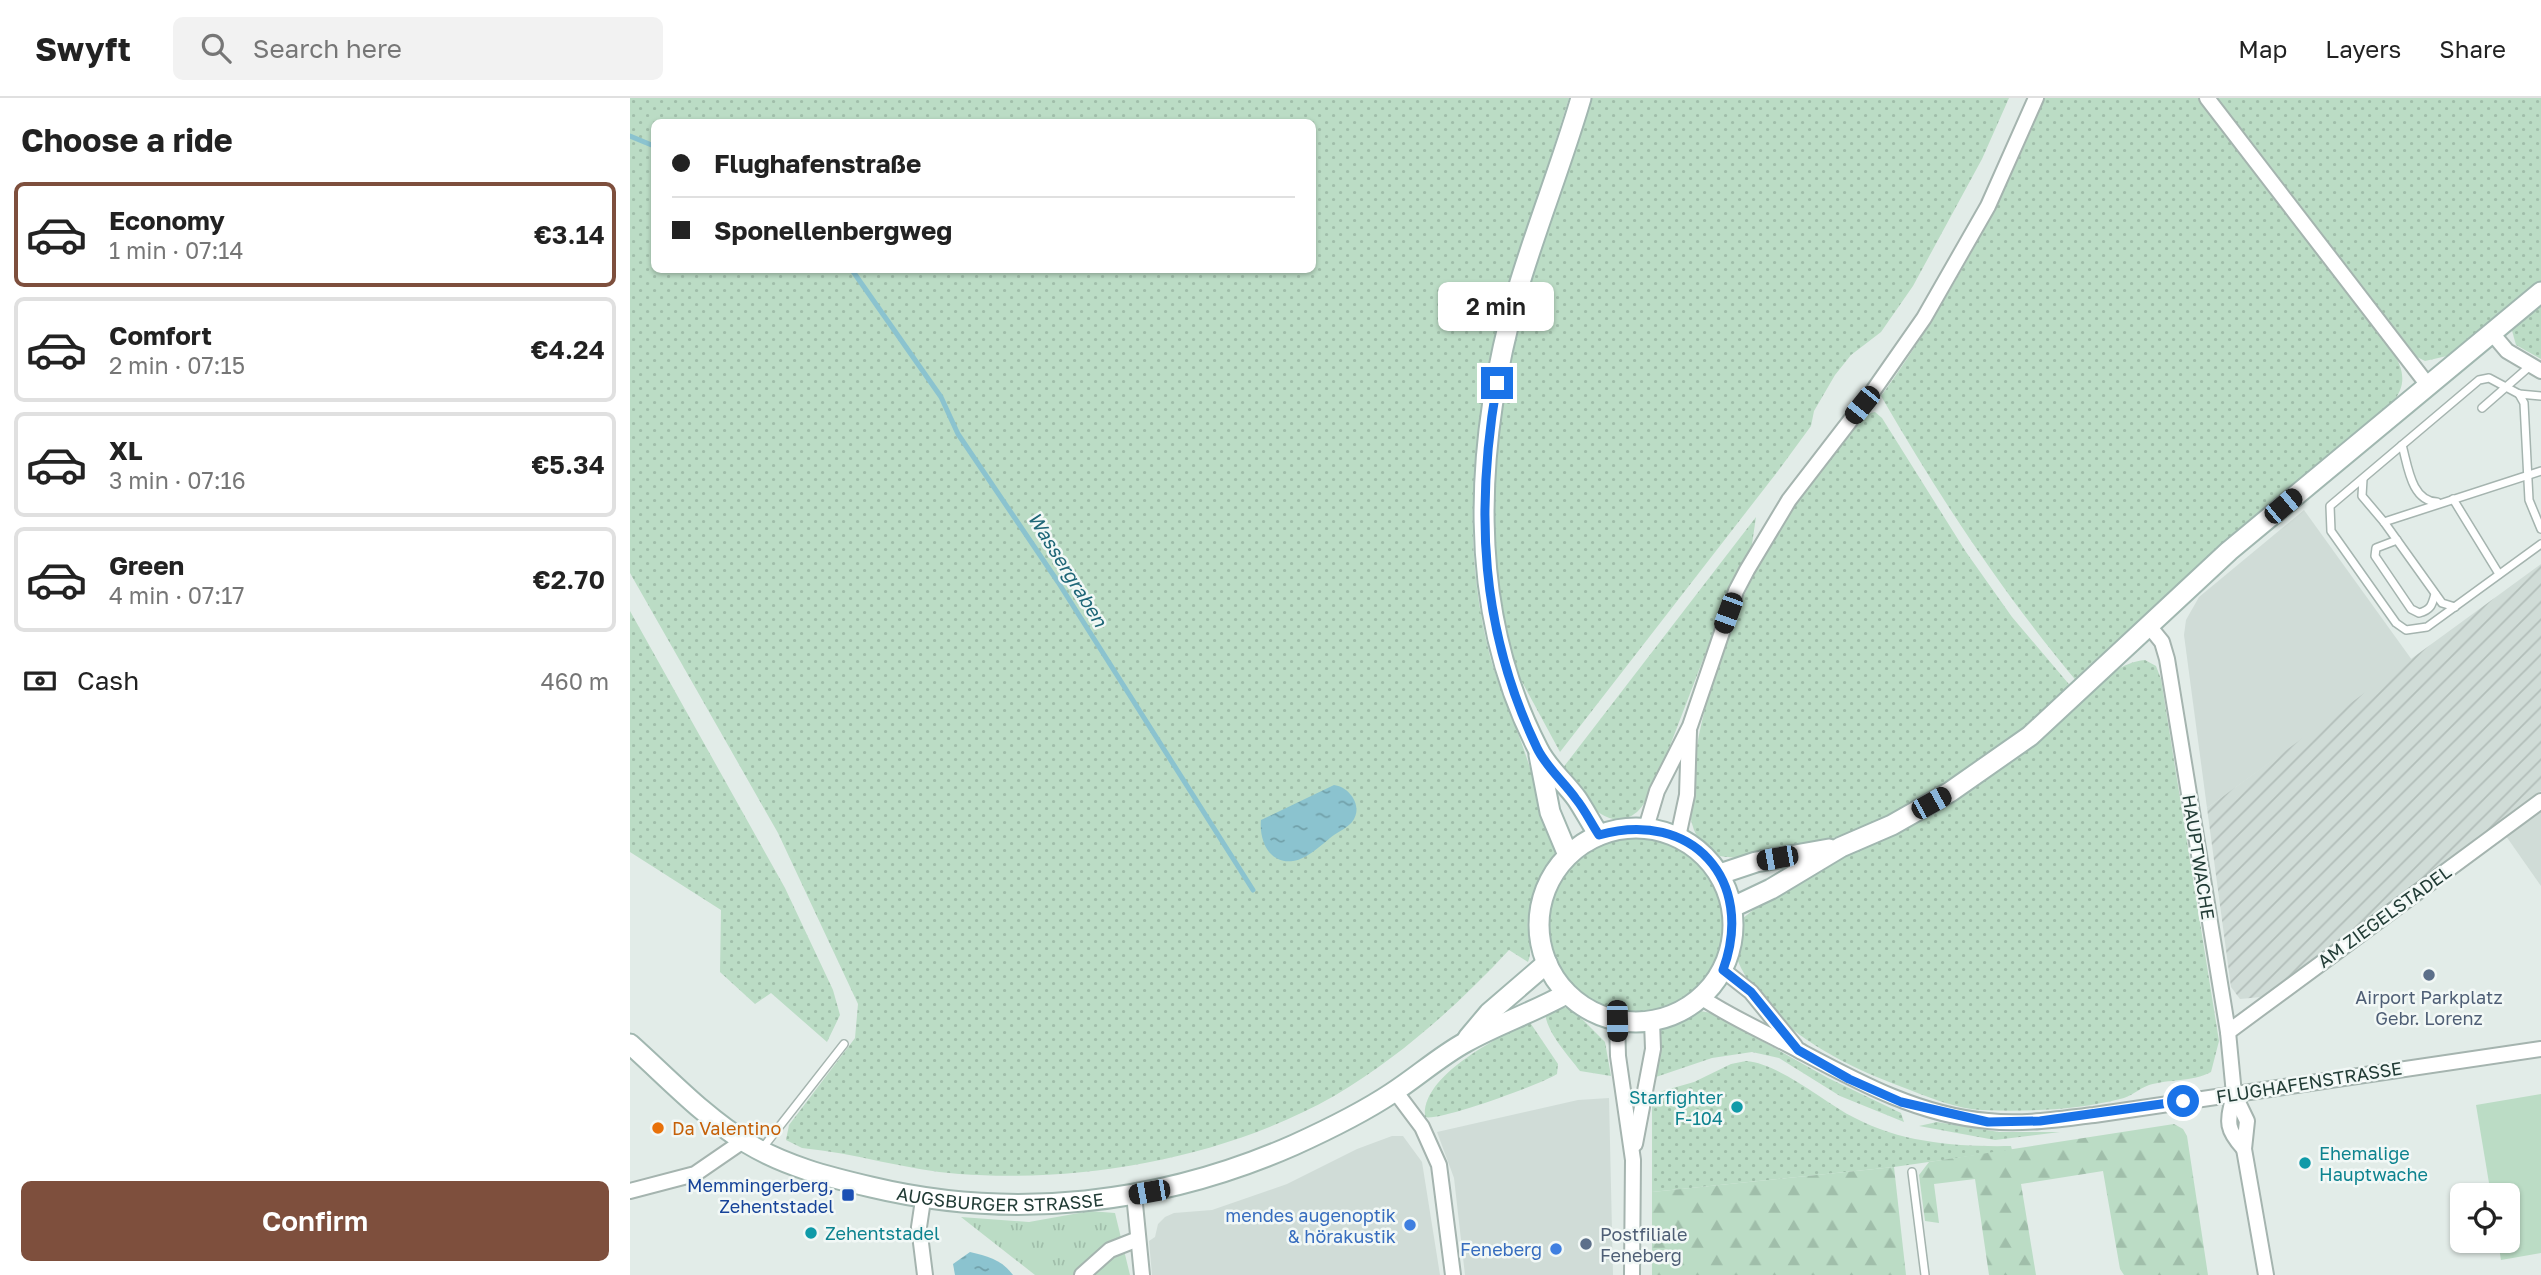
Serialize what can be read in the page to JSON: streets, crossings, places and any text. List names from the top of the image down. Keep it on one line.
{"streets":{"street":["HAUPTWACHE","AM ZIEGELSTADEL","FLUGHAFENSTRASSE","AUGSBURGER STRASSE"]},"crossings":[["HAUPTWACHE","AM ZIEGELSTADEL"],["HAUPTWACHE","FLUGHAFENSTRASSE"],["FLUGHAFENSTRASSE","AUGSBURGER STRASSE"]],"water":["Wassergraben"],"places":{"other":["Airport Parkplatz Gebr. Lorenz","Starfighter F-104","Da Valentino","Ehemalige Hauptwache","mendes augenoptik & hörakustik","Zehentstadel","Postfiliale Feneberg","Feneberg"],"transit":["Memmingerberg, Zehentstadel"]},"page":{"header":"Swyft","search":"Search here","nav":["Map","Layers","Share"],"heading":"Choose a ride","banner":["Flughafenstraße","Sponellenbergweg"],"list":[{"name":"Economy","note":"1 min · 07:14","value":"€3.14"},{"name":"Comfort","note":"2 min · 07:15","value":"€4.24"},{"name":"XL","note":"3 min · 07:16","value":"€5.34"},{"name":"Green","note":"4 min · 07:17","value":"€2.70"}],"bubble":"2 min","pay":["Cash","460 m"],"buttons":"Confirm"}}
